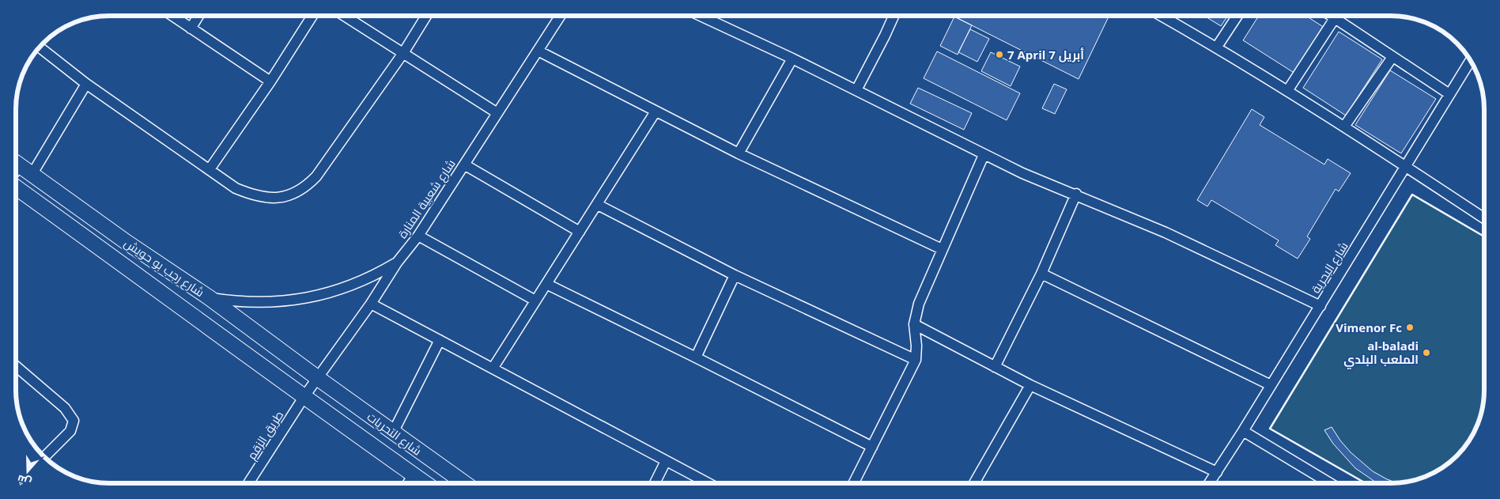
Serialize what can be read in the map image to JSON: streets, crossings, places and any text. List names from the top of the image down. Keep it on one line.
{"streets":{"main road":["شارع رجب بو حويش","شارع التحريات"],"street":["شارع شعبية المنارة","شارع البحرية","طريق الزقم"]},"crossings":[["شارع شعبية المنارة","شارع رجب بو حويش"],["شارع شعبية المنارة","شارع التحريات"],["شارع شعبية المنارة","طريق الزقم"],["شارع رجب بو حويش","شارع التحريات"],["شارع رجب بو حويش","طريق الزقم"],["شارع التحريات","طريق الزقم"]],"places":["7 April 7 أبريل","Vimenor Fc","al-baladi الملعب البلدي"],"north":"bottom"}
